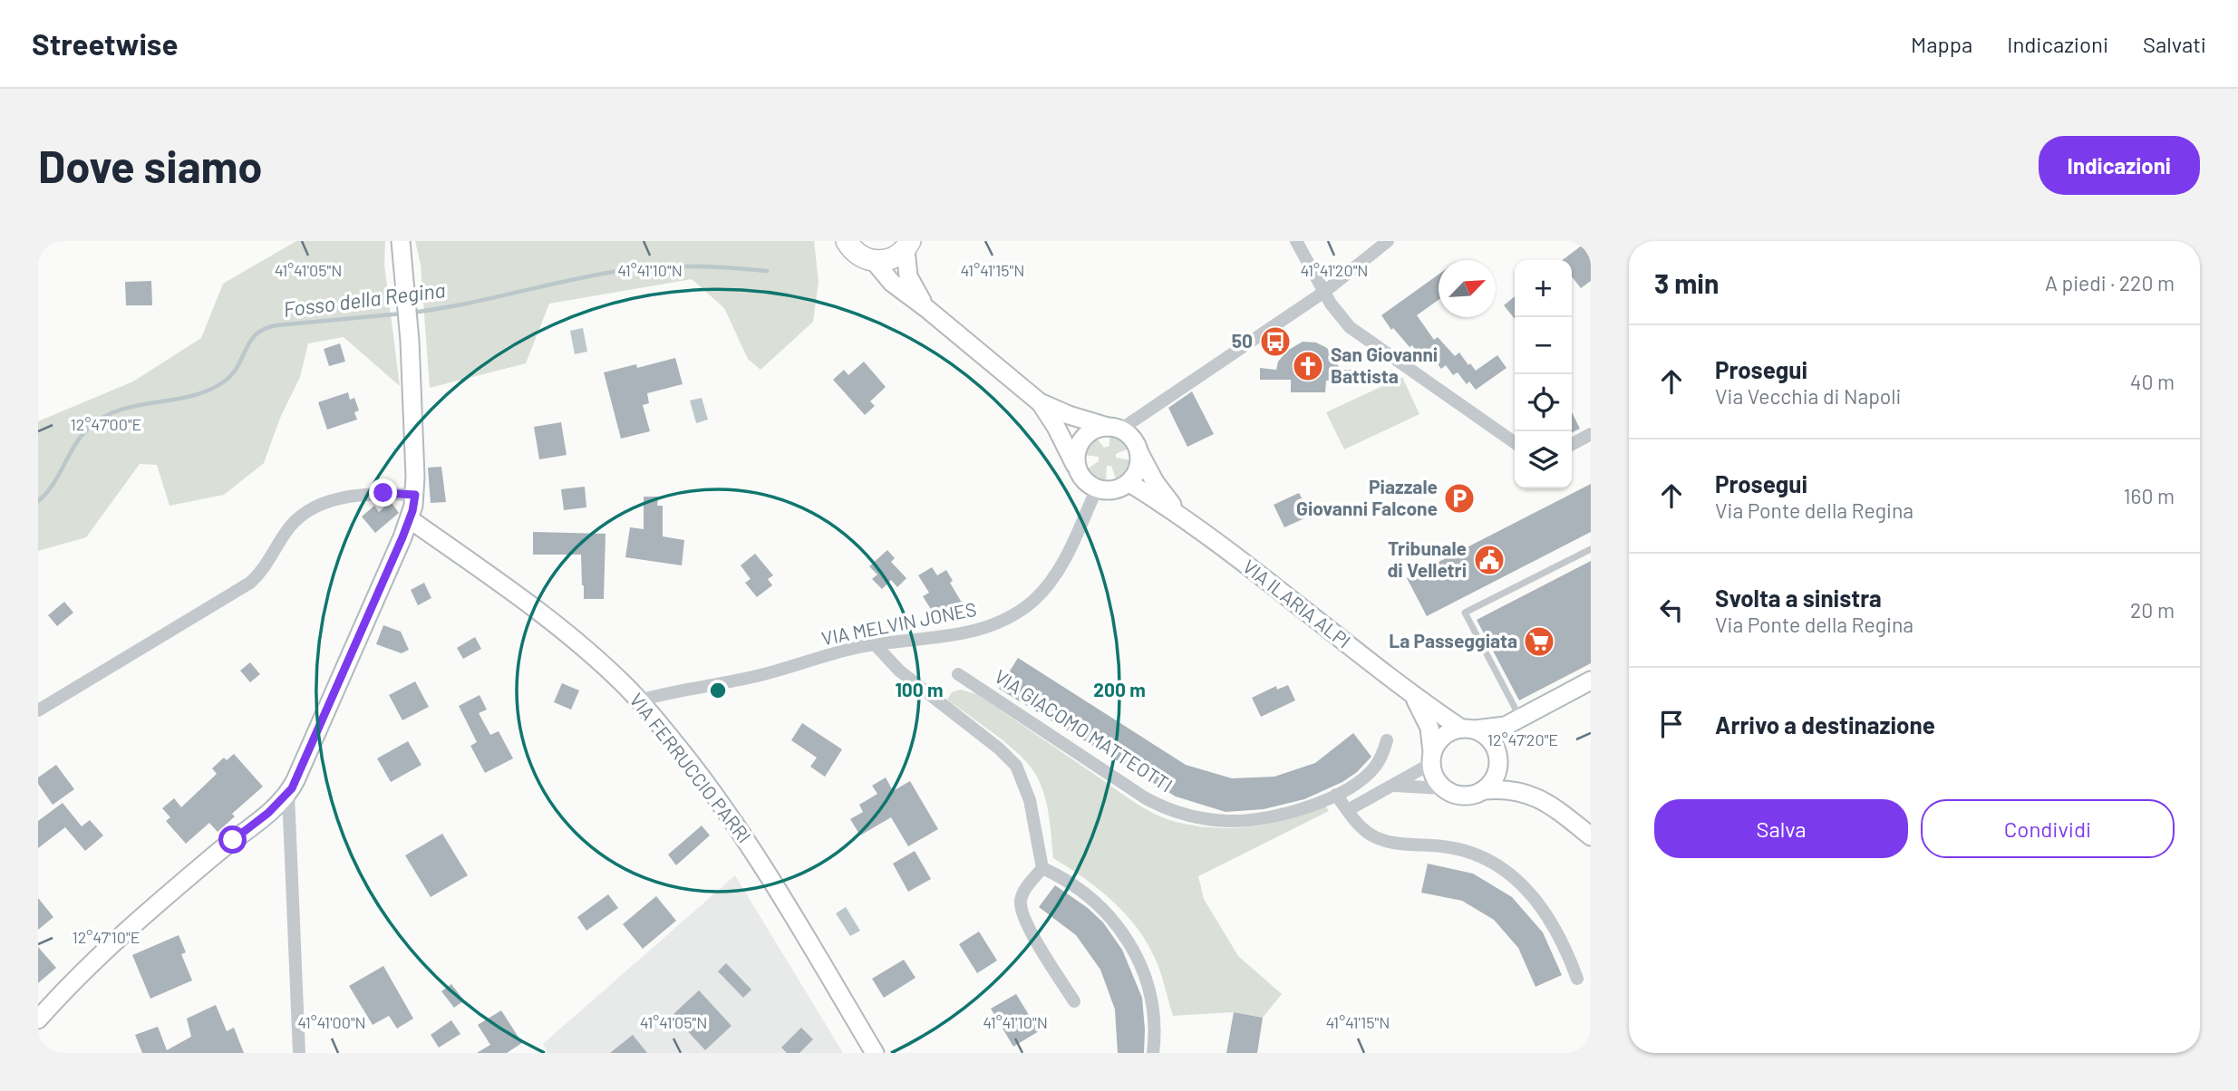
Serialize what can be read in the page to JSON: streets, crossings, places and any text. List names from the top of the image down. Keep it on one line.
{"streets":{"street":["VIA ILARIA ALPI","VIA MELVIN JONES","VIA GIACOMO MATTEOTTI","VIA FERRUCCIO PARRI"]},"crossings":[["VIA ILARIA ALPI","VIA MELVIN JONES"],["VIA MELVIN JONES","VIA FERRUCCIO PARRI"]],"water":["Fosso della Regina"],"places":{"bus stop":["50"],"church":["San Giovanni Battista"],"parking":["Piazzale Giovanni Falcone"],"public building":["Tribunale di Velletri"],"supermarket":["La Passeggiata"]},"north":"top right","page":{"header":"Streetwise","nav":["Mappa","Indicazioni","Salvati"],"buttons":["Indicazioni",["Salva","Condividi"]],"title":"Dove siamo","heading":["3 min","A piedi · 220 m"],"map_buttons":["+","−"],"list":[["Prosegui","Via Vecchia di Napoli","40 m"],["Prosegui","Via Ponte della Regina","160 m"],["Svolta a sinistra","Via Ponte della Regina","20 m"],"Arrivo a destinazione"]},"coordinates":["41°41'05\"N","41°41'10\"N","41°41'15\"N","41°41'20\"N","12°47'00\"E","12°47'20\"E","12°47'10\"E","41°41'00\"N"],"rings":["100 m","200 m"]}
